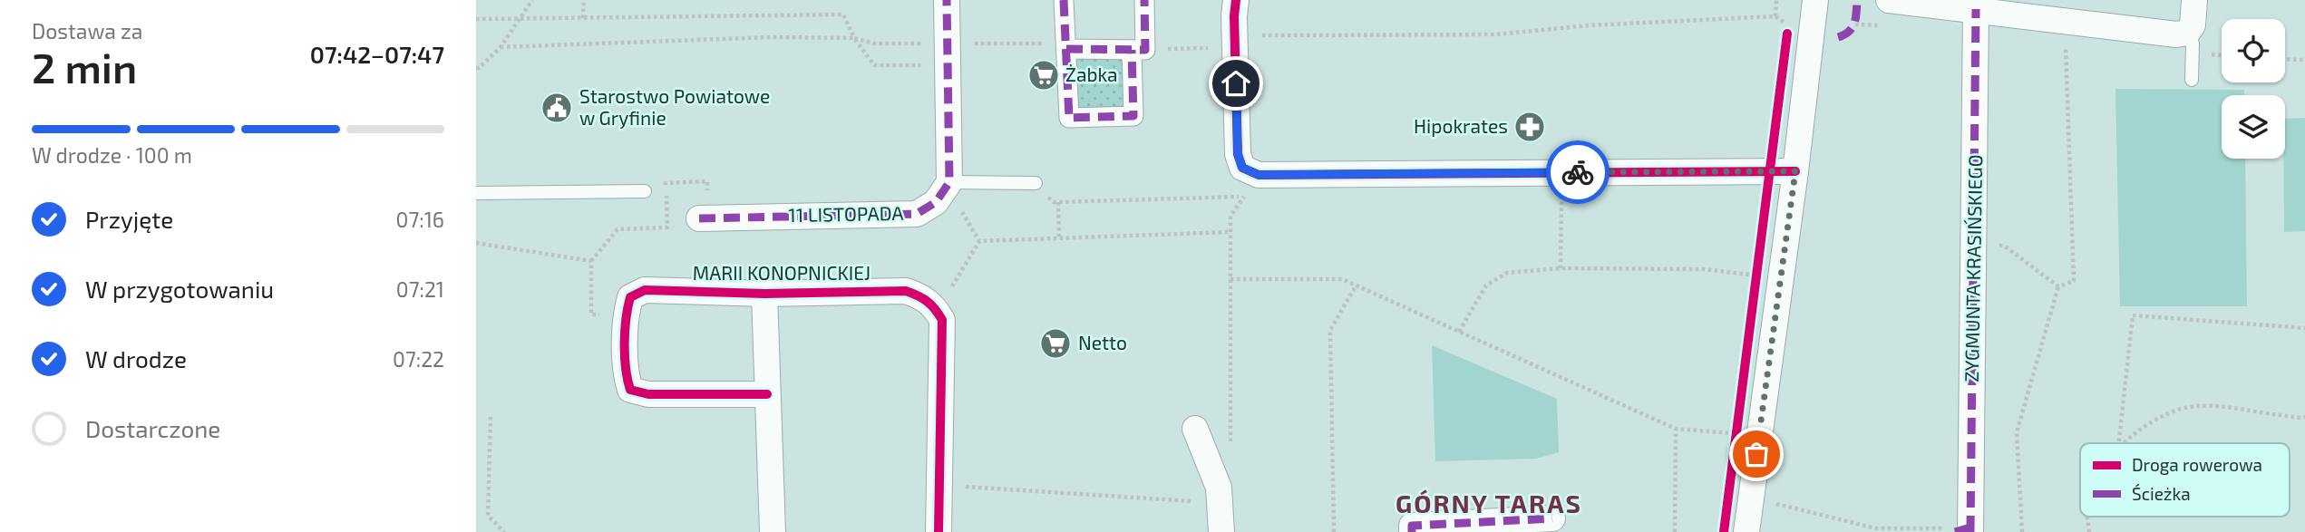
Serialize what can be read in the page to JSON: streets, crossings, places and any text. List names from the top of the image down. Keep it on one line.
{"streets":{"street":["11 LISTOPADA","ZYGMUNTA KRASIŃSKIEGO","MARII KONOPNICKIEJ"]},"districts":["GÓRNY TARAS"],"places":{"supermarket":["Żabka","Netto"],"public building":["Starostwo Powiatowe w Gryfinie"],"pharmacy":["Hipokrates"]},"legend":["Droga rowerowa","Ścieżka"],"page":{"heading":["2 min","Dostawa za","07:42–07:47"],"bar":"W drodze · 100 m","list":[["Przyjęte","07:16"],["W przygotowaniu","07:21"],["W drodze","07:22"],"Dostarczone"]}}
